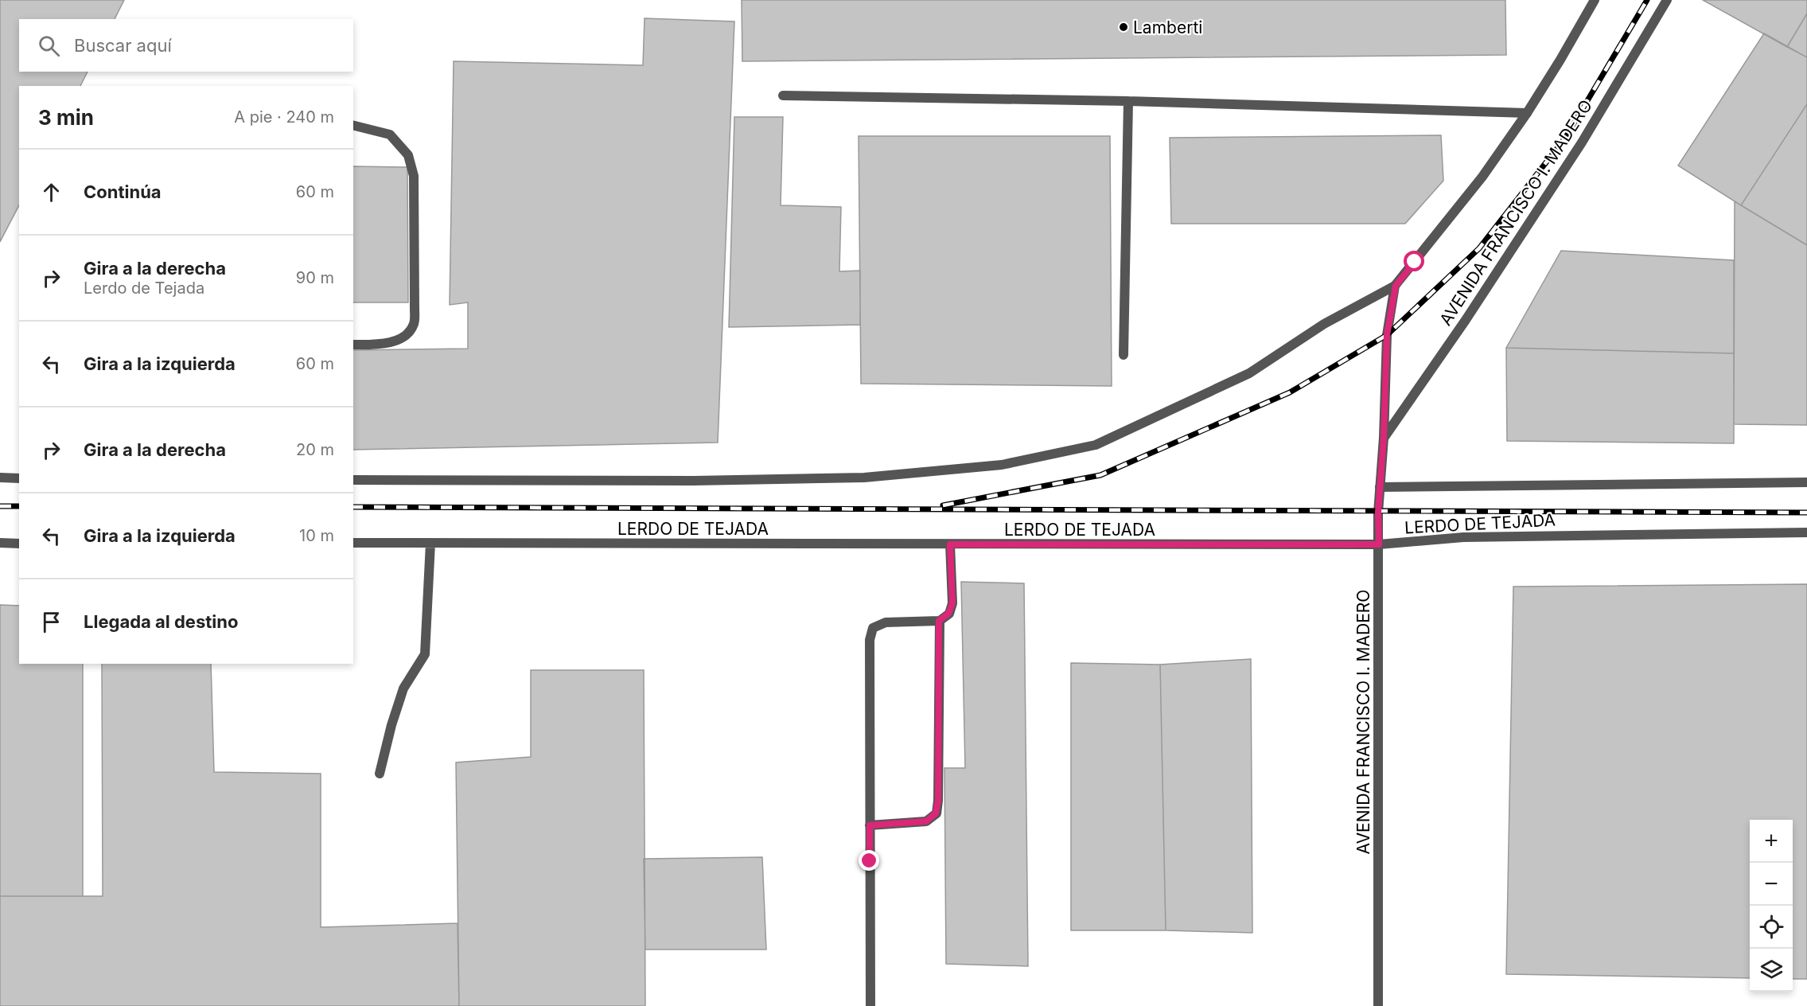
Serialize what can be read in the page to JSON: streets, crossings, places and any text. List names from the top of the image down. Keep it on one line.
{"streets":{"street":["AVENIDA FRANCISCO I. MADERO","LERDO DE TEJADA"]},"crossings":[["AVENIDA FRANCISCO I. MADERO","LERDO DE TEJADA"]],"places":["Lamberti"],"page":{"search":"Buscar aquí","heading":["3 min","A pie · 240 m"],"list":[["Continúa","60 m"],["Gira a la derecha","Lerdo de Tejada","90 m"],["Gira a la izquierda","60 m"],["Gira a la derecha","20 m"],["Gira a la izquierda","10 m"],"Llegada al destino"],"map_buttons":["+","−"]}}
